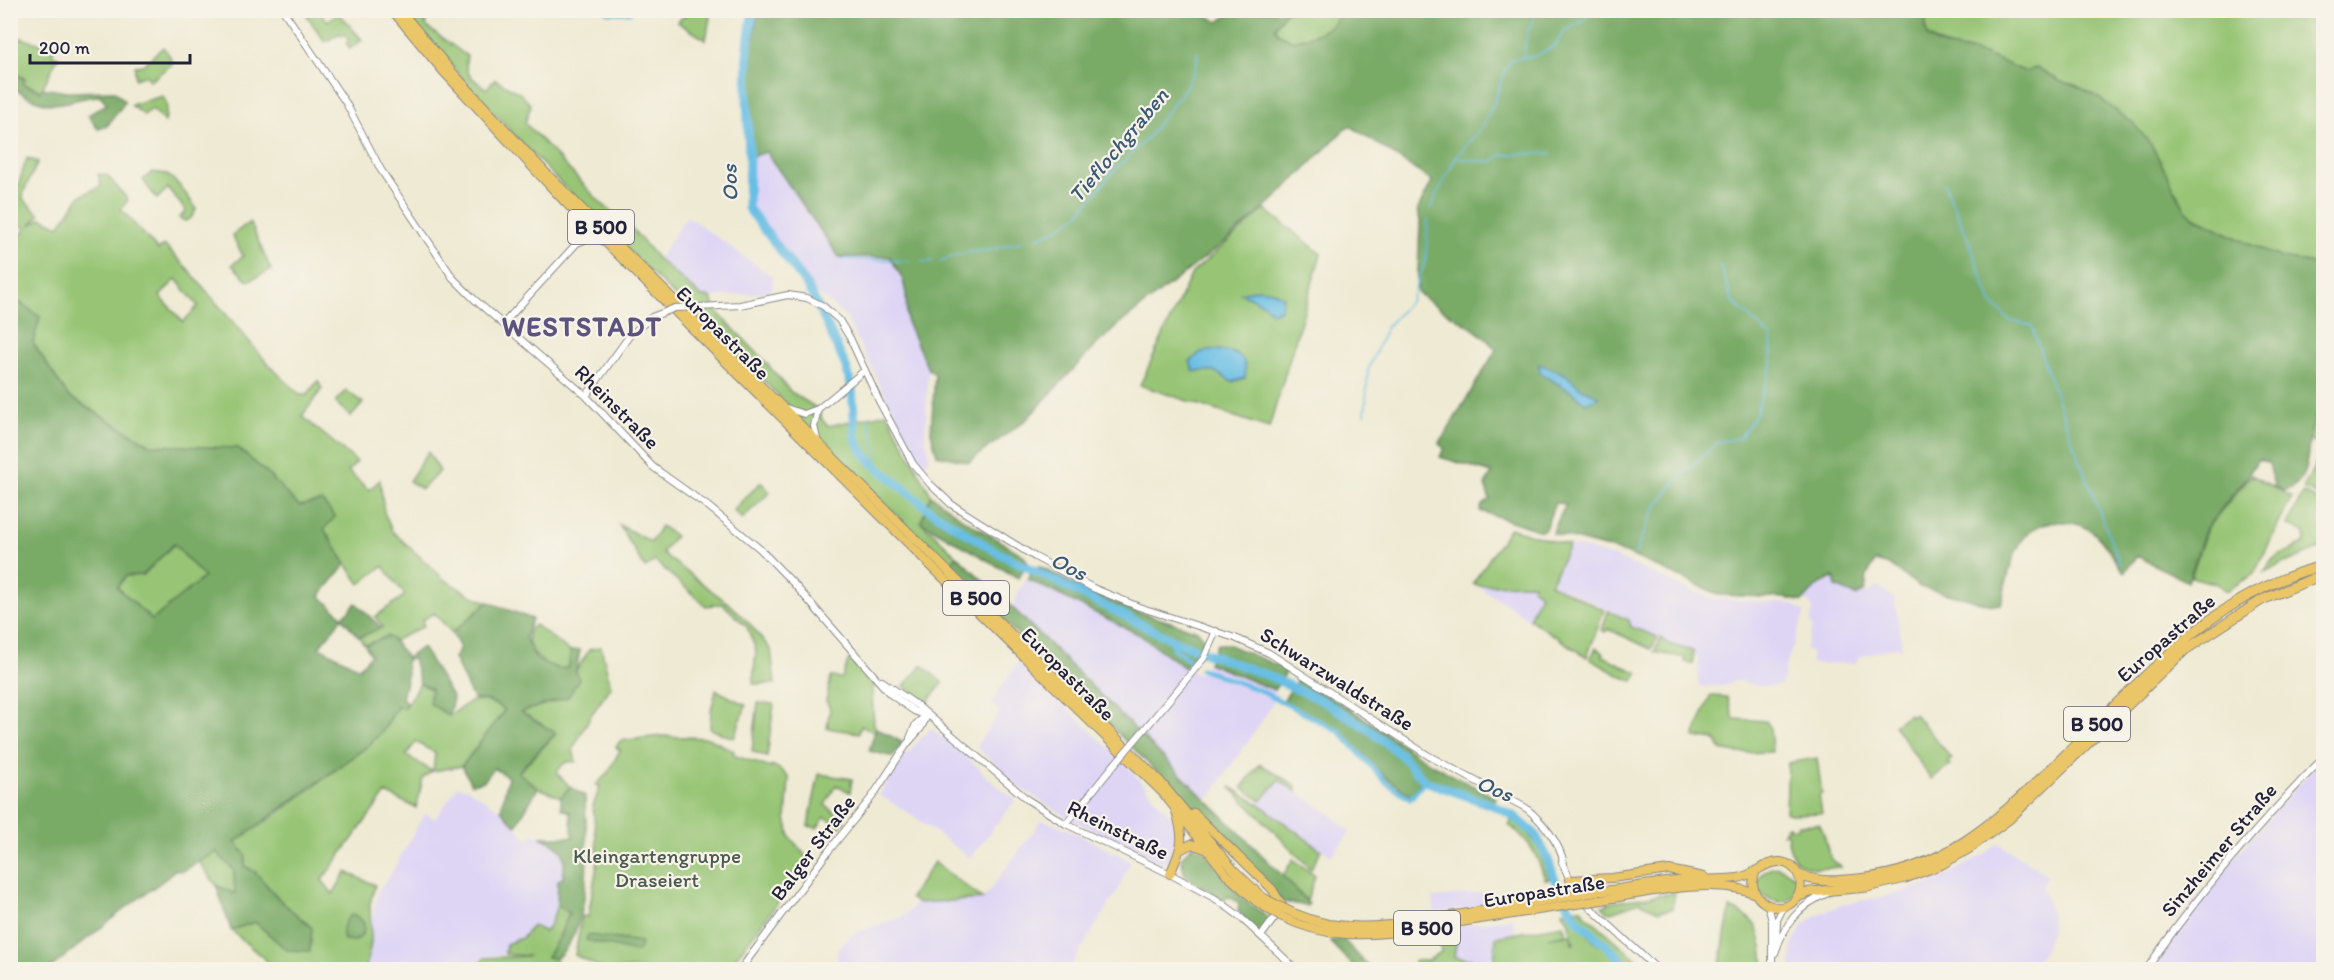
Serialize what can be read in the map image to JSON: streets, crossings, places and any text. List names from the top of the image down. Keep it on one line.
{"streets":{"highway":["B 500","Europastraße"],"street":["Rheinstraße","Schwarzwaldstraße","Balger Straße","Sinzheimer Straße"]},"crossings":[["B 500","Europastraße"],["Rheinstraße","Schwarzwaldstraße"],["Rheinstraße","Balger Straße"]],"districts":["WESTSTADT"],"water":["Tieflochgraben","Oos"],"parks":["Kleingartengruppe Draseiert"],"scale_bar":"200 m"}
